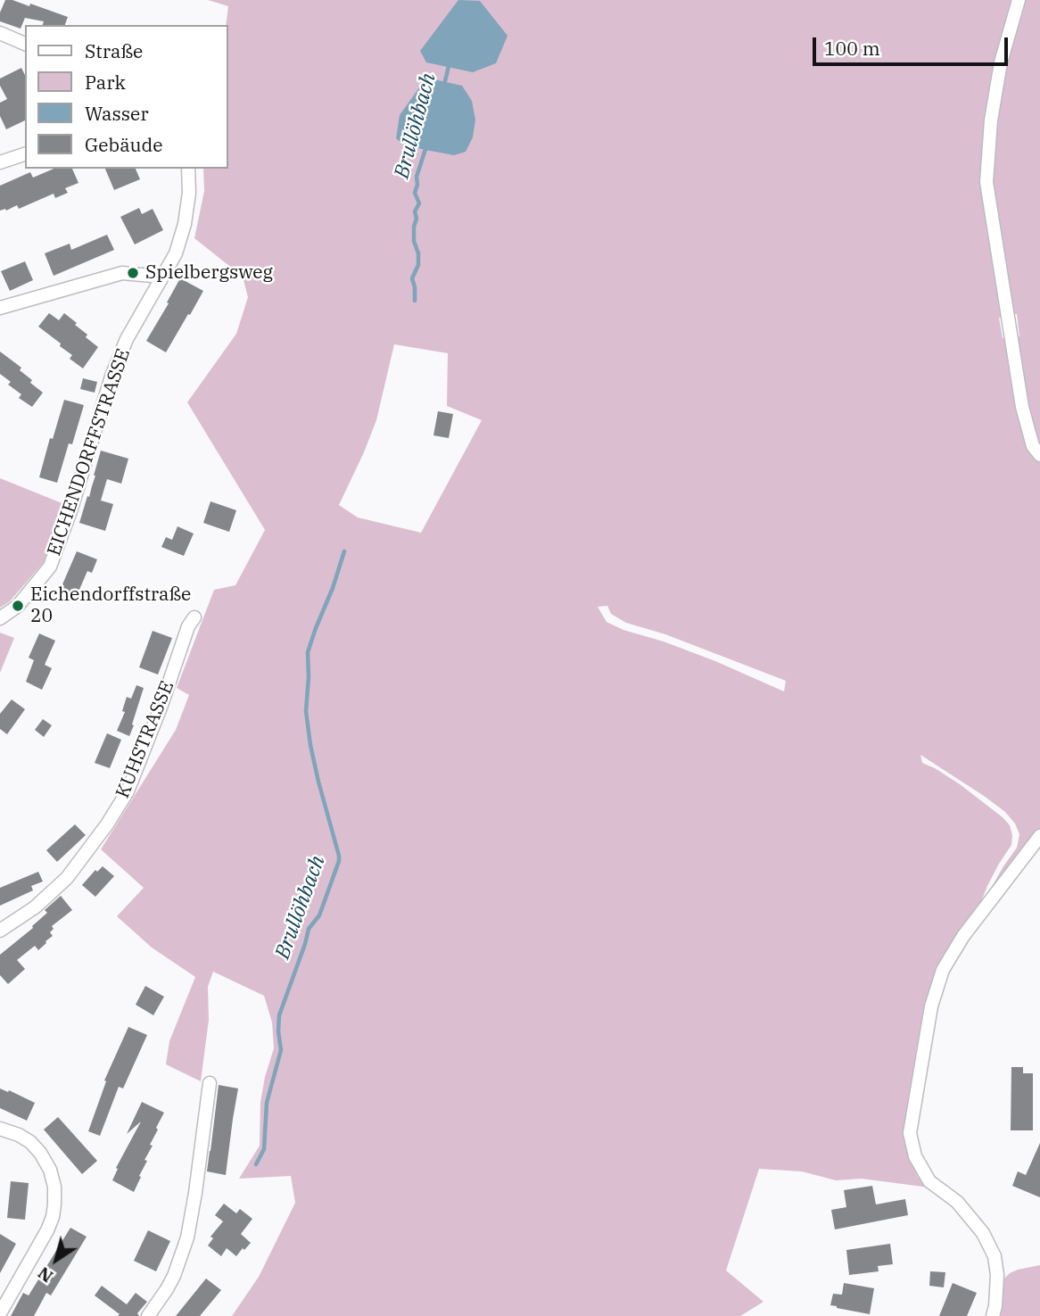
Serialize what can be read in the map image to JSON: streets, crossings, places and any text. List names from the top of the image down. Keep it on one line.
{"streets":{"street":["EICHENDORFFSTRASSE","KUHSTRASSE"]},"water":["Brullöhbach"],"places":["Spielbergsweg","Eichendorffstraße 20"],"legend":["Straße","Park","Wasser","Gebäude"],"scale_bar":"100 m","north":"bottom left"}
